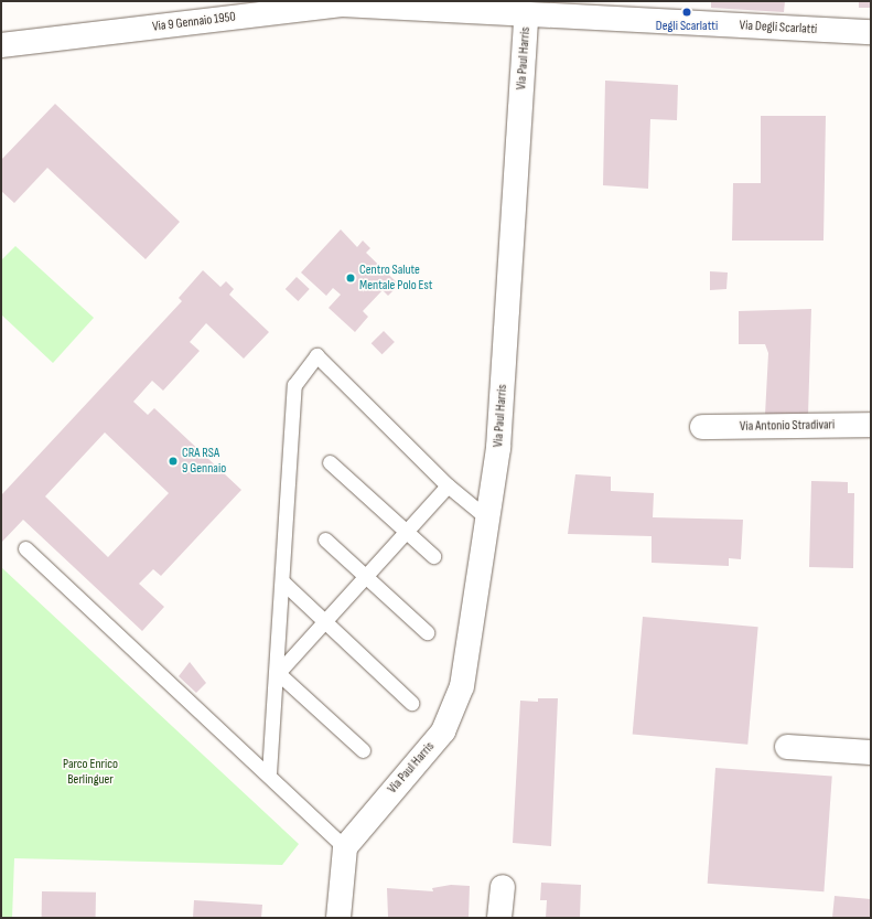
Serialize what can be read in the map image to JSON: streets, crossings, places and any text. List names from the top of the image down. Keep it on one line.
{"streets":{"street":["Via 9 Gennaio 1950","Via Degli Scarlatti","Via Paul Harris","Via Antonio Stradivari"]},"crossings":[["Via 9 Gennaio 1950","Via Paul Harris"],["Via Degli Scarlatti","Via Paul Harris"]],"parks":["Parco Enrico Berlinguer"],"places":["Degli Scarlatti","Centro Salute Mentale Polo Est","CRA RSA 9 Gennaio"]}
